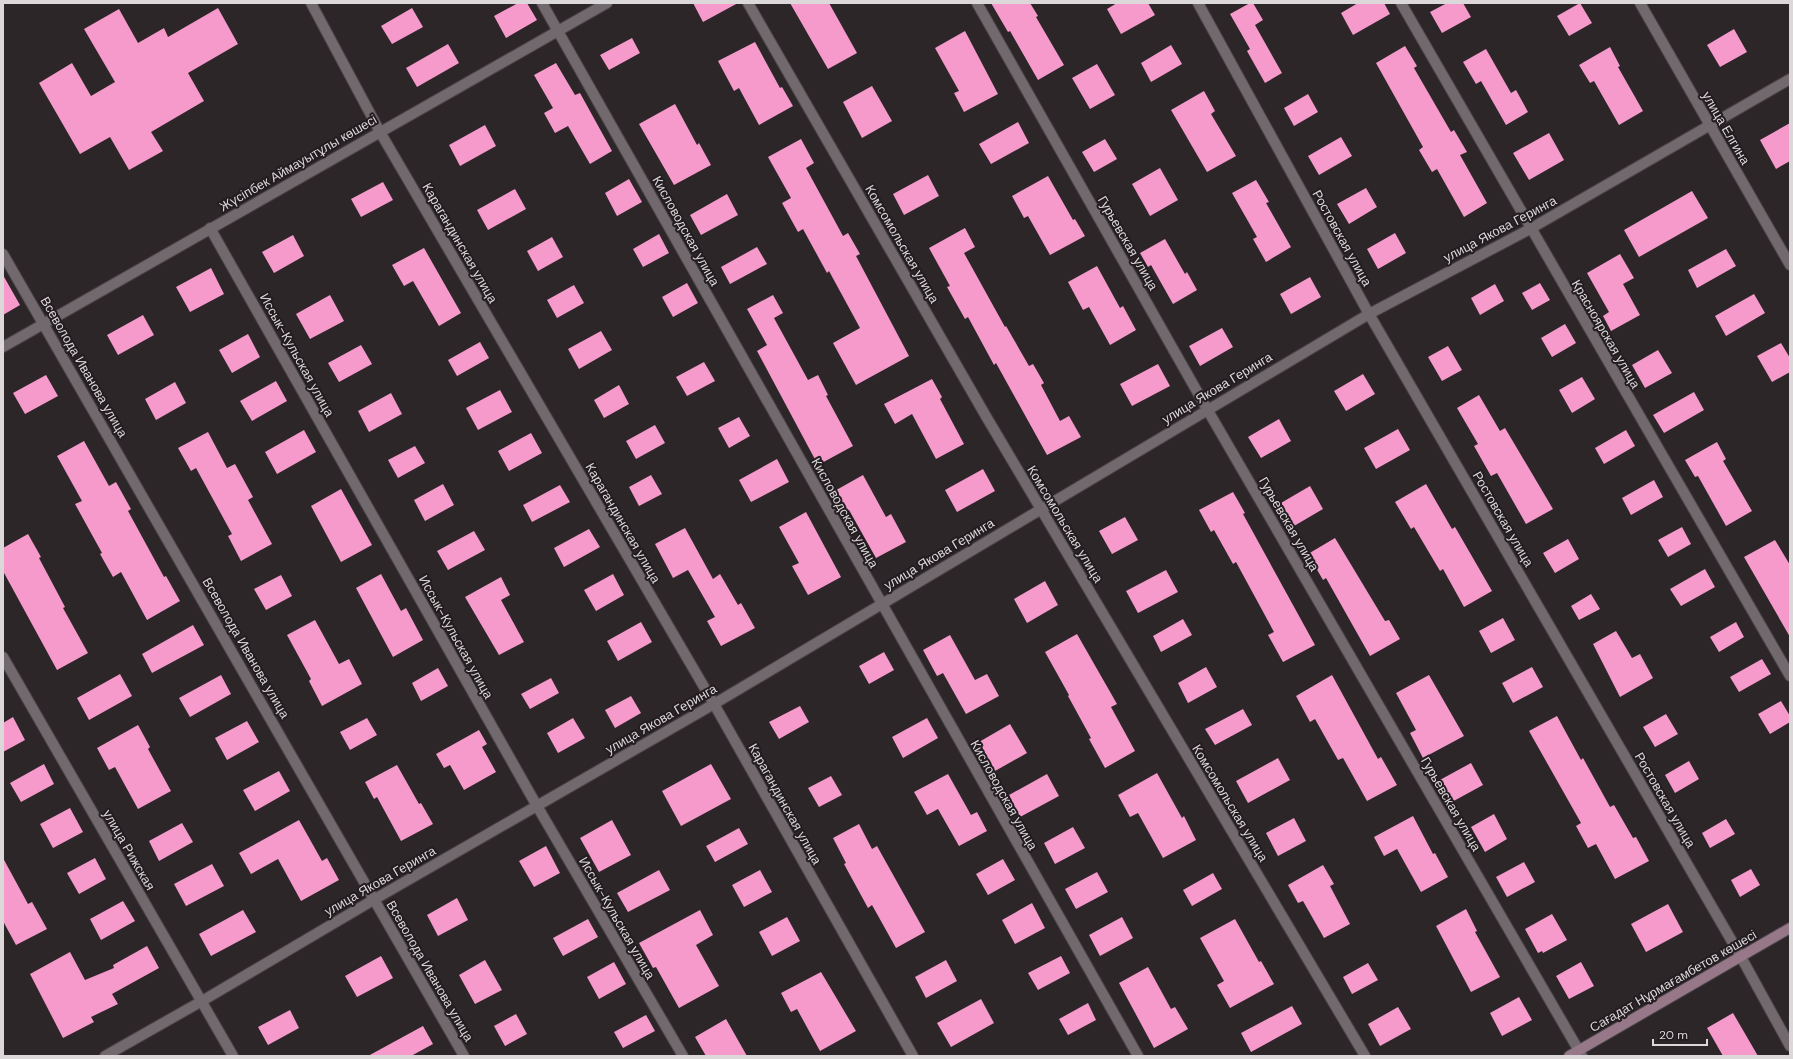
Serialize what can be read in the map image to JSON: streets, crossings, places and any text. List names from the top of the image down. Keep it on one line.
{"streets":{"main road":["Сағадат Нұрмағамбетов көшесі"],"street":["улица Елгина","Жүсіпбек Аймауытұлы көшесі","улица Якова Геринга","Кисловодская улица","Ростовская улица","Карагандинская улица","Гурьевская улица","Комсомольская улица","Красноярская улица","Иссык-Кульская улица","Всеволода Иванова улица","улица Рижская"]},"crossings":[["улица Елгина","улица Якова Геринга"],["Жүсіпбек Аймауытұлы көшесі","Кисловодская улица"],["Жүсіпбек Аймауытұлы көшесі","Карагандинская улица"],["Жүсіпбек Аймауытұлы көшесі","Иссык-Кульская улица"],["Жүсіпбек Аймауытұлы көшесі","Всеволода Иванова улица"],["улица Якова Геринга","Кисловодская улица"],["улица Якова Геринга","Ростовская улица"],["улица Якова Геринга","Карагандинская улица"],["улица Якова Геринга","Гурьевская улица"],["улица Якова Геринга","Комсомольская улица"],["улица Якова Геринга","Красноярская улица"],["улица Якова Геринга","Иссык-Кульская улица"],["улица Якова Геринга","Всеволода Иванова улица"],["улица Якова Геринга","улица Рижская"],["Ростовская улица","Сағадат Нұрмағамбетов көшесі"],["Гурьевская улица","Сағадат Нұрмағамбетов көшесі"]],"scale_bar":"20 m"}
